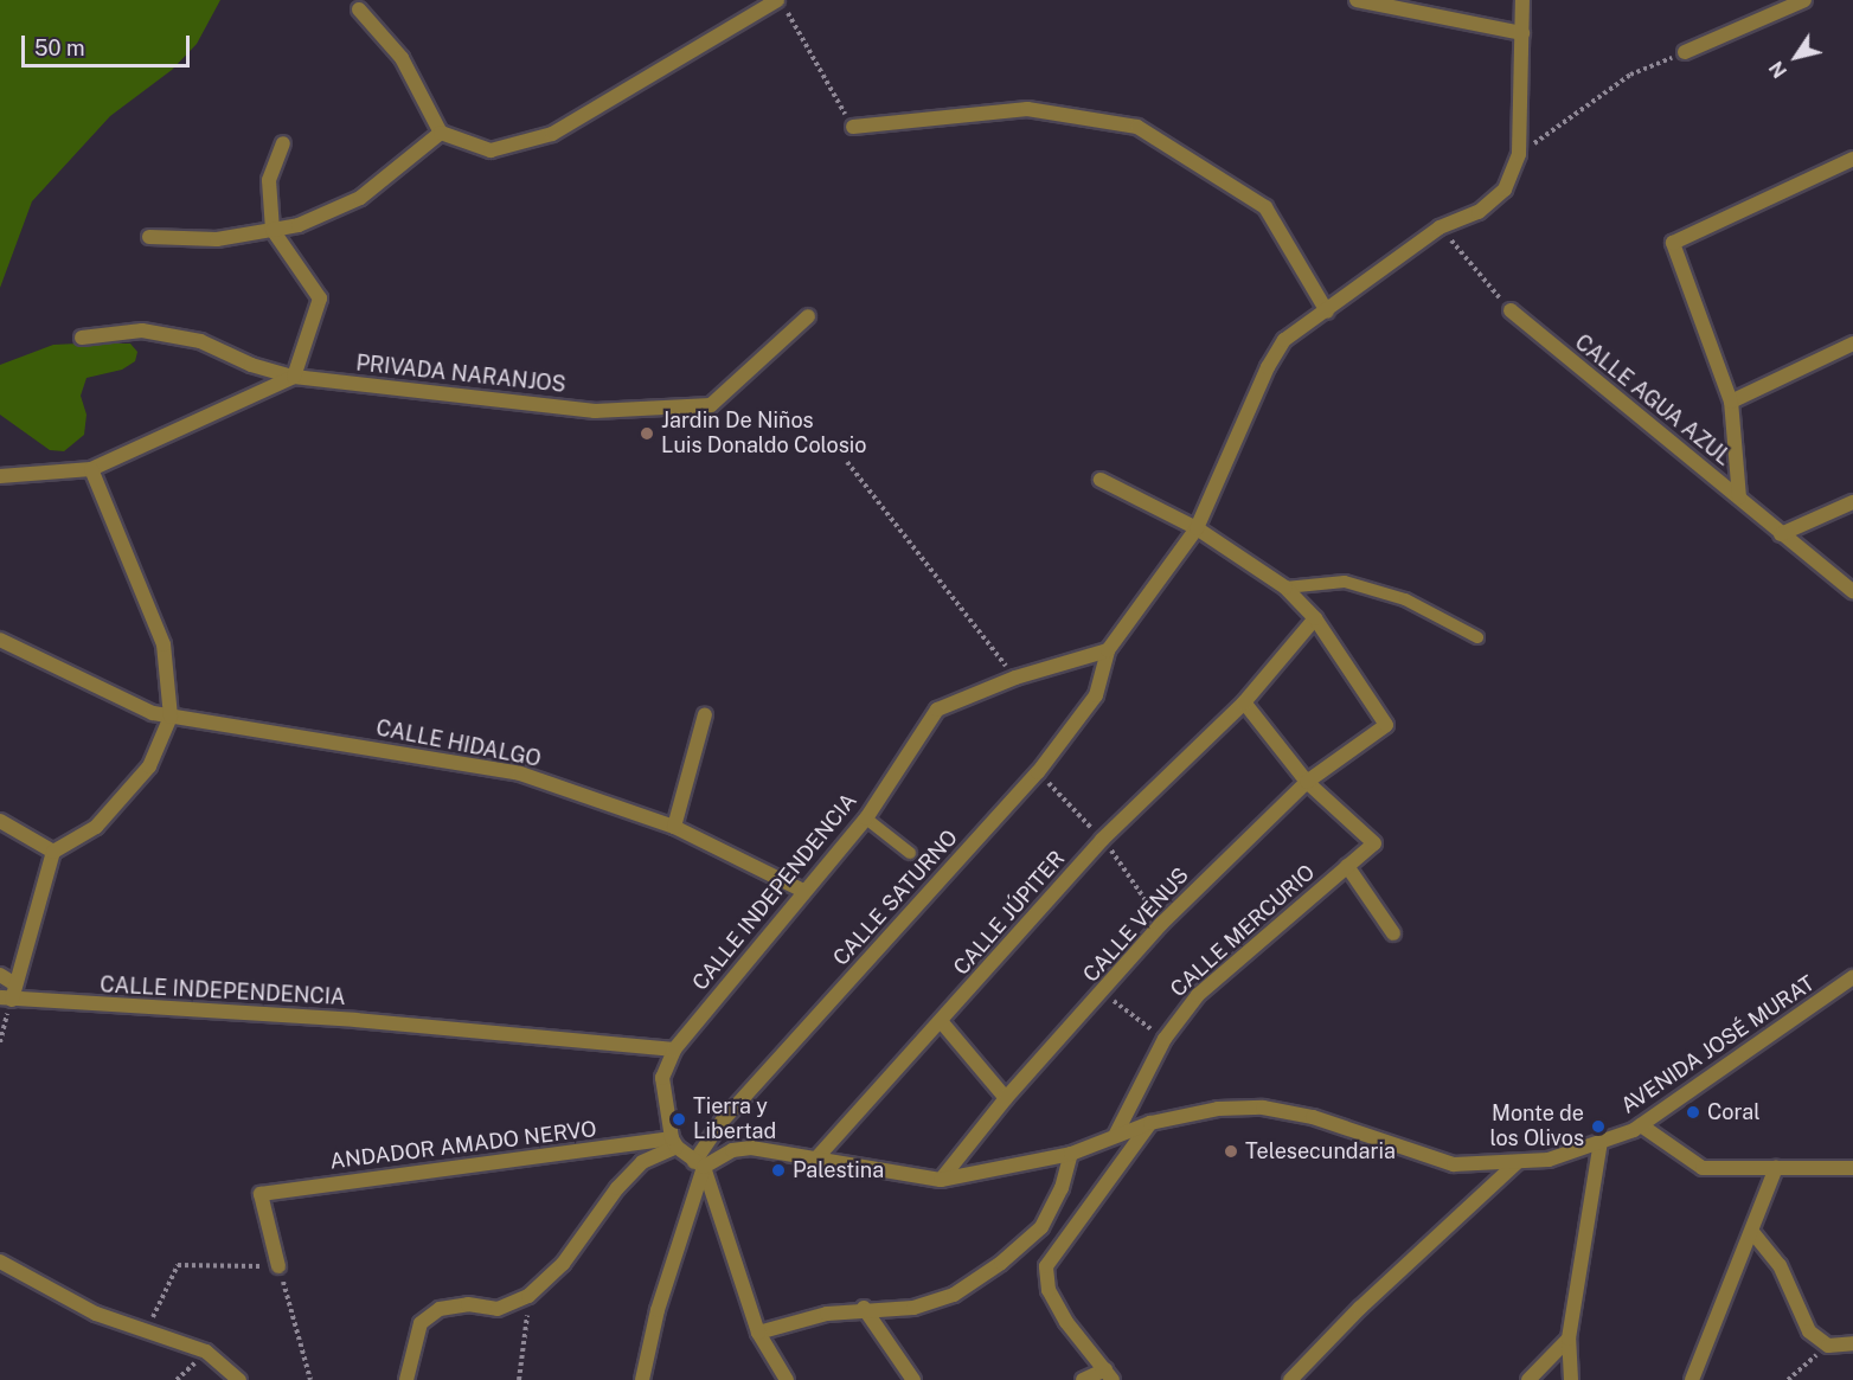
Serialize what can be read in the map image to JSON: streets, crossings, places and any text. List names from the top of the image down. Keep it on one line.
{"streets":{"street":["PRIVADA NARANJOS","CALLE AGUA AZUL","CALLE HIDALGO","CALLE INDEPENDENCIA","CALLE SATURNO","CALLE JÚPITER","CALLE VENUS","CALLE MERCURIO","AVENIDA JOSÉ MURAT","ANDADOR AMADO NERVO"]},"crossings":[["CALLE HIDALGO","CALLE INDEPENDENCIA"],["CALLE INDEPENDENCIA","CALLE SATURNO"],["CALLE SATURNO","AVENIDA JOSÉ MURAT"],["CALLE JÚPITER","CALLE VENUS"],["CALLE JÚPITER","AVENIDA JOSÉ MURAT"],["CALLE VENUS","CALLE MERCURIO"],["CALLE VENUS","AVENIDA JOSÉ MURAT"],["CALLE MERCURIO","AVENIDA JOSÉ MURAT"]],"places":["Jardin De Niños Luis Donaldo Colosio","Coral","Tierra y Libertad","Monte de los Olivos","Telesecundaria","Palestina"],"scale_bar":"50 m","north":"bottom left"}
